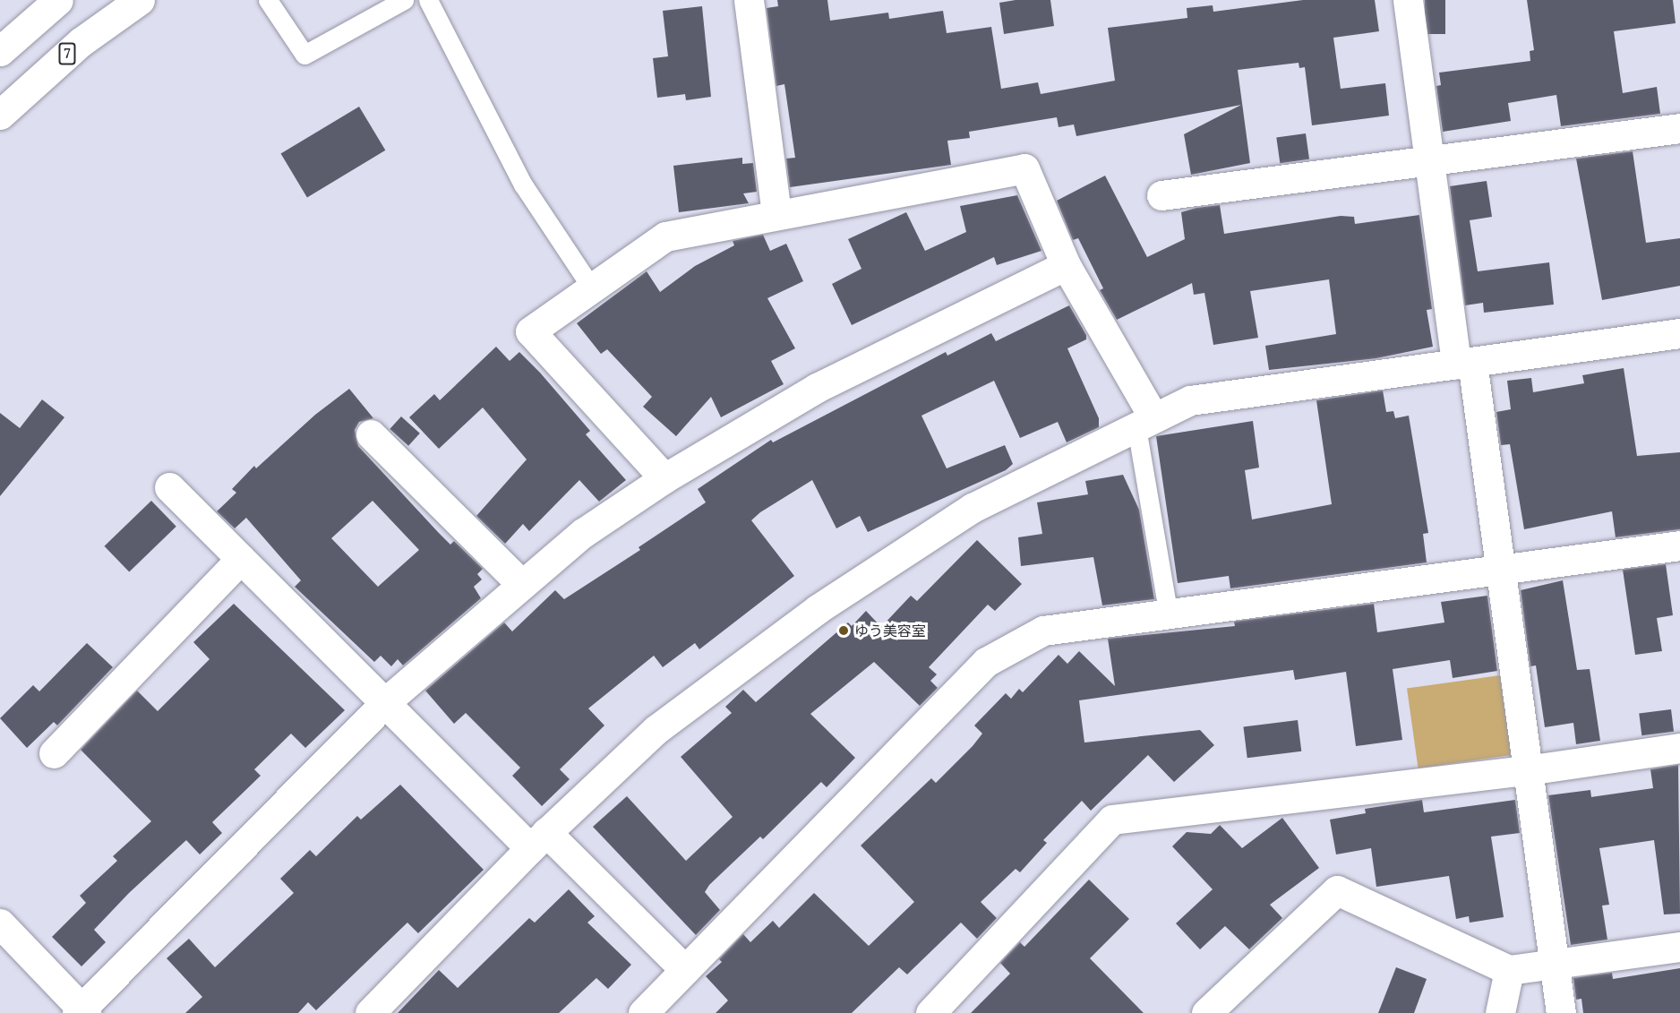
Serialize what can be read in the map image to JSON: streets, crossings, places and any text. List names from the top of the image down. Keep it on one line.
{"streets":{"main road":["7"]},"places":["ゆう美容室"]}
